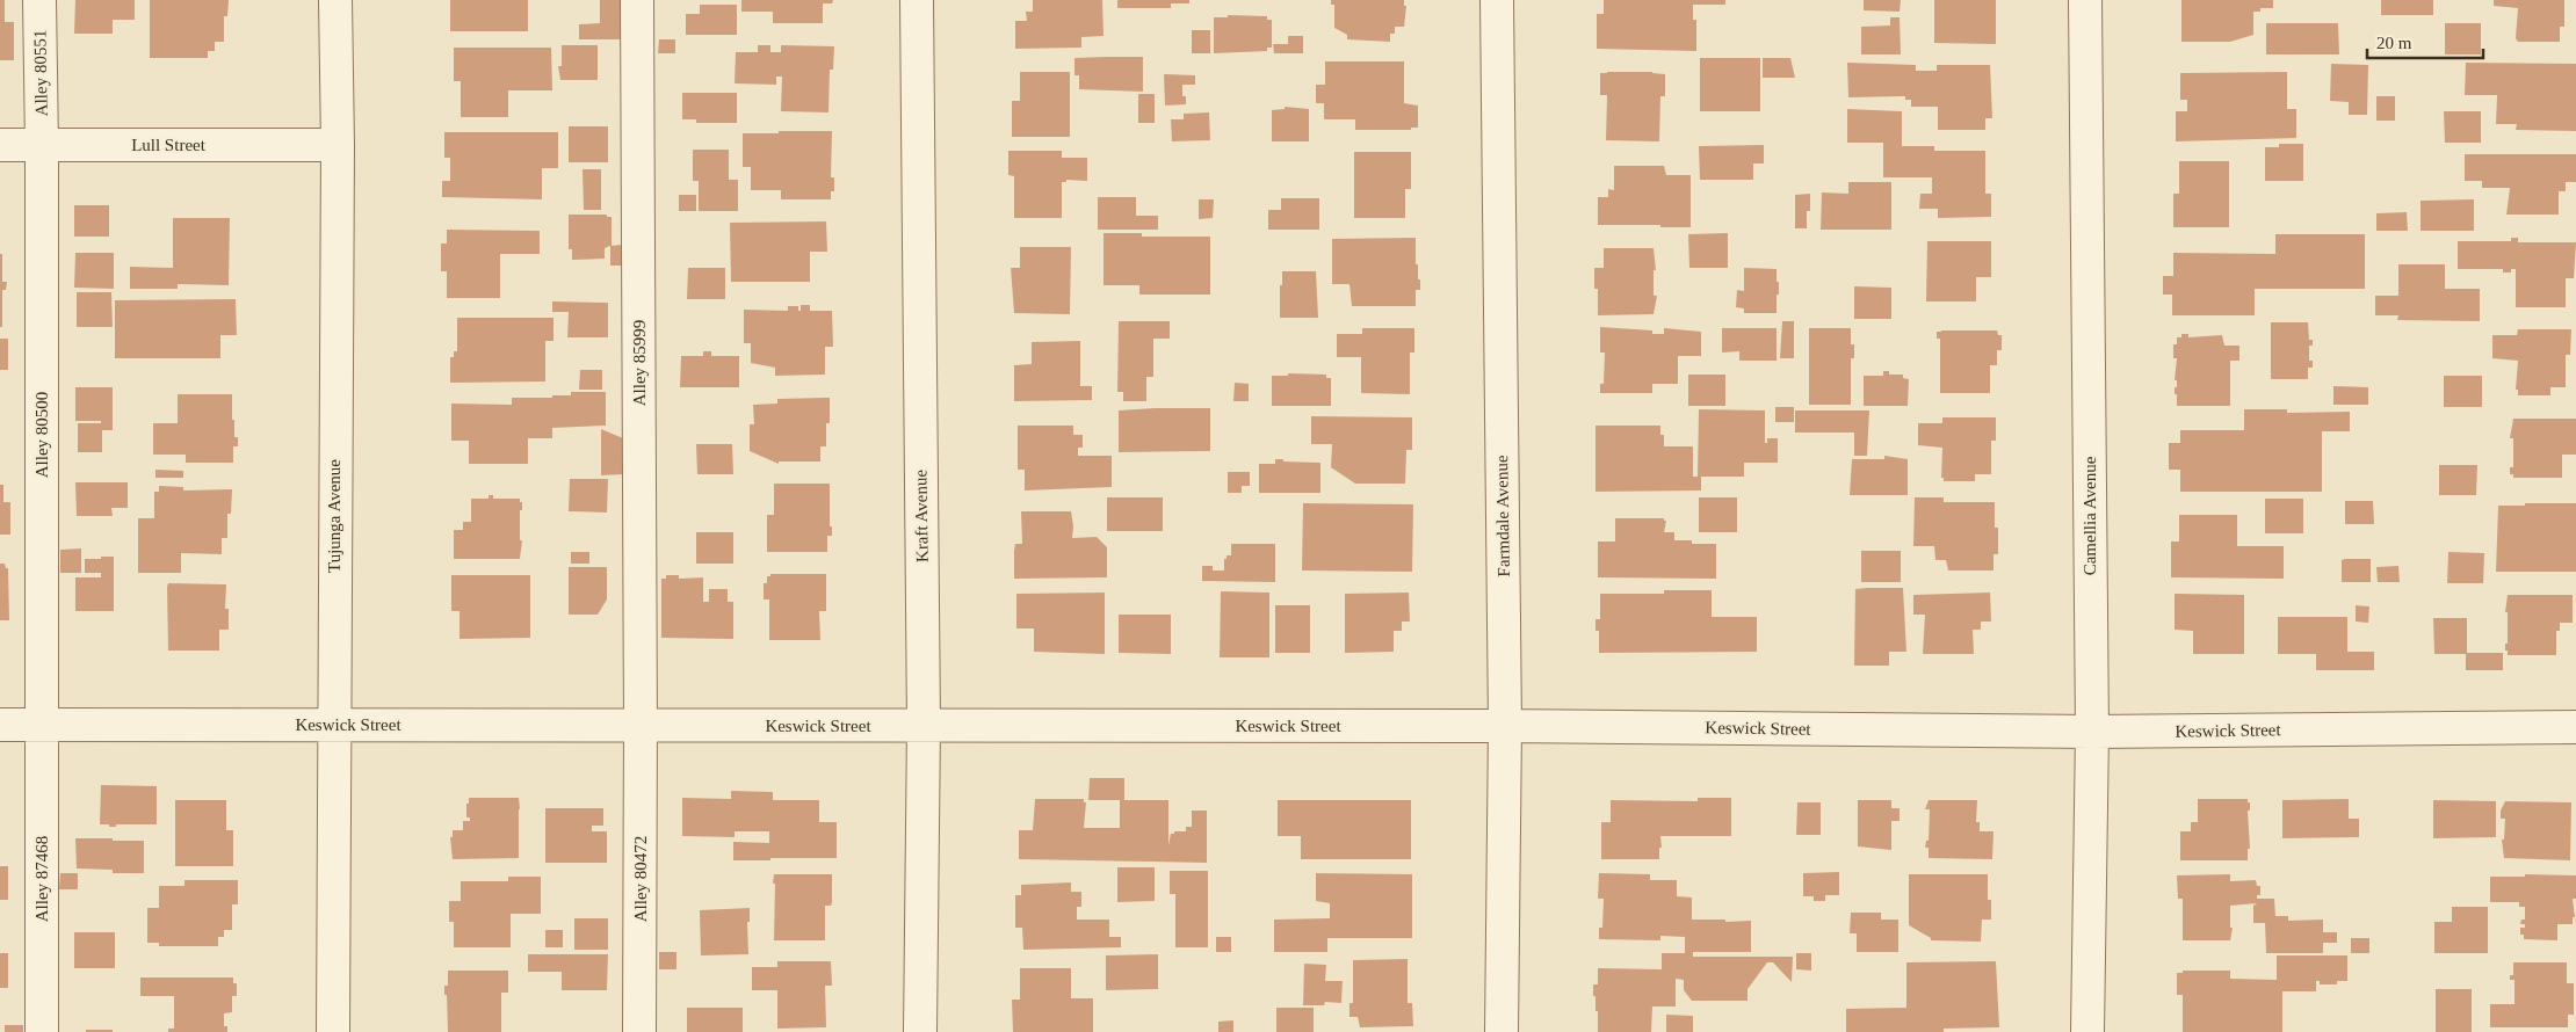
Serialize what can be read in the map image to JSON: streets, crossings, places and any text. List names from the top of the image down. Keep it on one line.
{"streets":{"street":["Alley 80551","Lull Street","Alley 85999","Alley 80500","Tujunga Avenue","Kraft Avenue","Farmdale Avenue","Camellia Avenue","Keswick Street","Alley 87468","Alley 80472"]},"crossings":[["Alley 80551","Lull Street"],["Alley 80551","Alley 80500"],["Lull Street","Alley 80500"],["Lull Street","Tujunga Avenue"],["Alley 85999","Keswick Street"],["Alley 85999","Alley 80472"],["Alley 80500","Keswick Street"],["Alley 80500","Alley 87468"],["Tujunga Avenue","Keswick Street"],["Kraft Avenue","Keswick Street"],["Farmdale Avenue","Keswick Street"],["Camellia Avenue","Keswick Street"],["Keswick Street","Alley 87468"],["Keswick Street","Alley 80472"]],"scale_bar":"20 m"}
